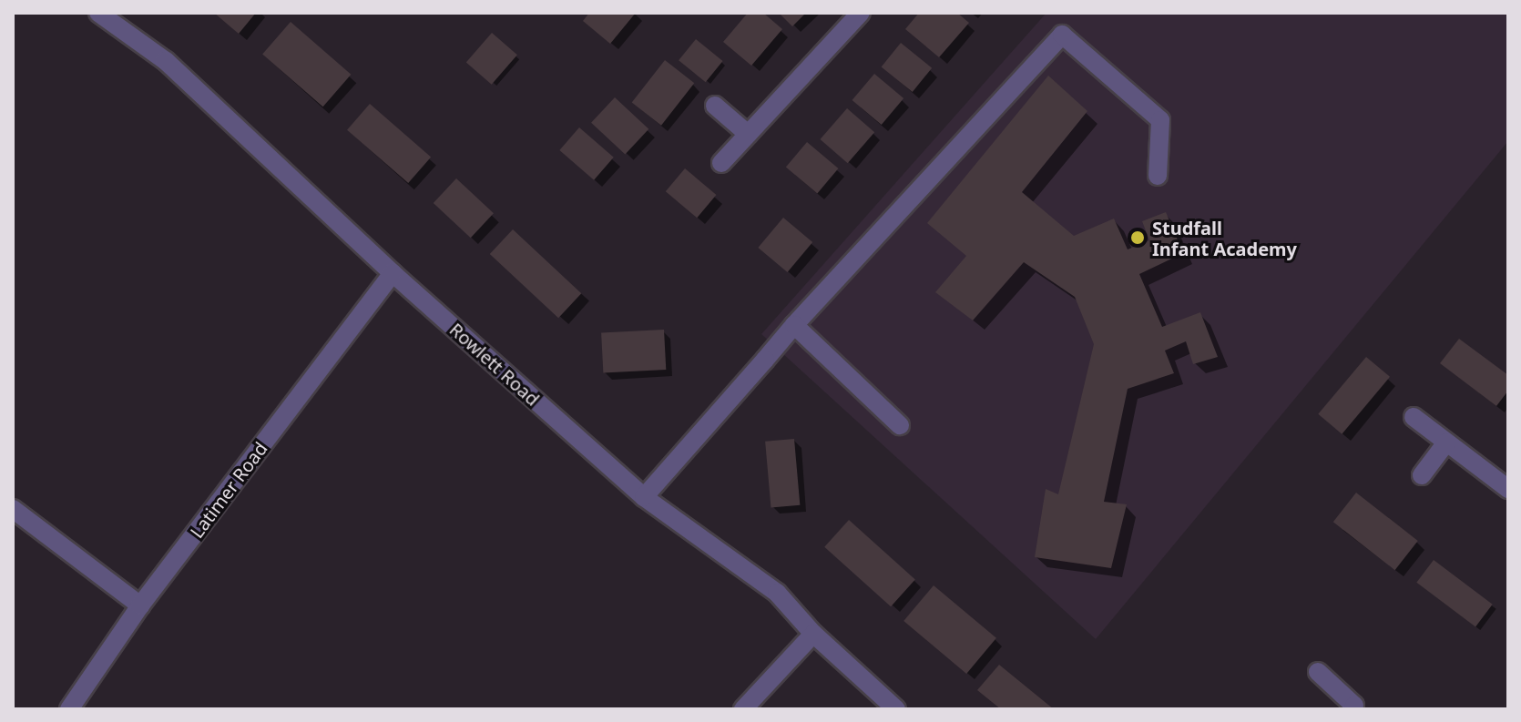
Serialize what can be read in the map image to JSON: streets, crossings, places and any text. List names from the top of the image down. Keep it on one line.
{"streets":{"street":["Rowlett Road","Latimer Road"]},"crossings":[["Rowlett Road","Latimer Road"]],"places":["Studfall Infant Academy"]}
